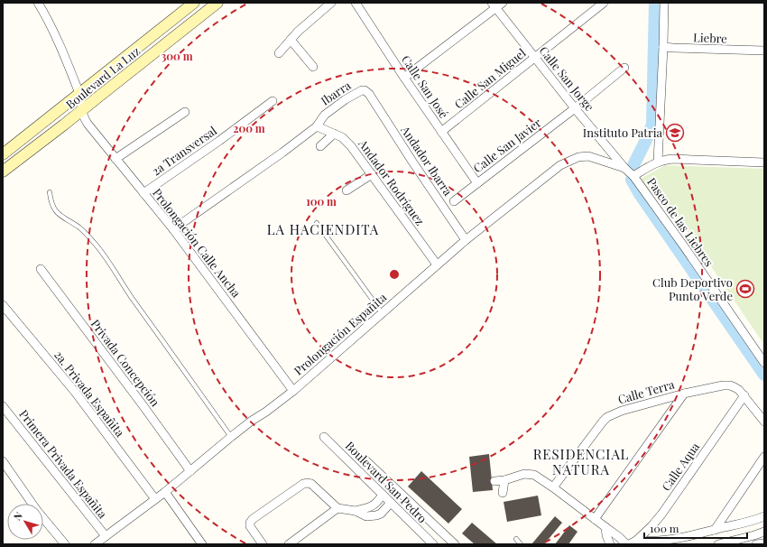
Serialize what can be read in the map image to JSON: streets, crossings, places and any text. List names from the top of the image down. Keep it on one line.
{"streets":{"main road":["Boulevard La Luz"],"street":["Liebre","Calle San Miguel","Calle San Jorge","Calle San José","Ibarra","Calle San Javier","2a Transversal","Andador Ibarra","Andador Rodríguez","Paseo de las Liebres","Prolongación Calle Ancha","Prolongación Españita","Privada Concepción","Calle Terra","2a. Privada Españita","Primera Privada Españita","Calle Aqua","Boulevard San Pedro"]},"crossings":[["Boulevard La Luz","Prolongación Calle Ancha"],["Calle San Miguel","Calle San Jorge"],["Calle San Miguel","Calle San José"],["Calle San Jorge","Calle San Javier"],["Calle San Jorge","Paseo de las Liebres"],["Calle San Jorge","Prolongación Españita"],["Calle San José","Calle San Javier"],["Ibarra","Andador Ibarra"],["Ibarra","Andador Rodríguez"],["2a Transversal","Prolongación Calle Ancha"],["Andador Ibarra","Prolongación Españita"],["Andador Rodríguez","Prolongación Españita"],["Paseo de las Liebres","Prolongación Españita"],["Prolongación Calle Ancha","Prolongación Españita"],["Prolongación Españita","Privada Concepción"],["Prolongación Españita","2a. Privada Españita"],["Prolongación Españita","Primera Privada Españita"],["Calle Terra","Calle Aqua"]],"districts":["LA HACIENDITA","RESIDENCIAL NATURA"],"places":{"school or university":["Instituto Patria"],"sports":["Club Deportivo Punto Verde"]},"scale_bar":"100 m","north":"top left","rings":["300 m","200 m","100 m"]}
